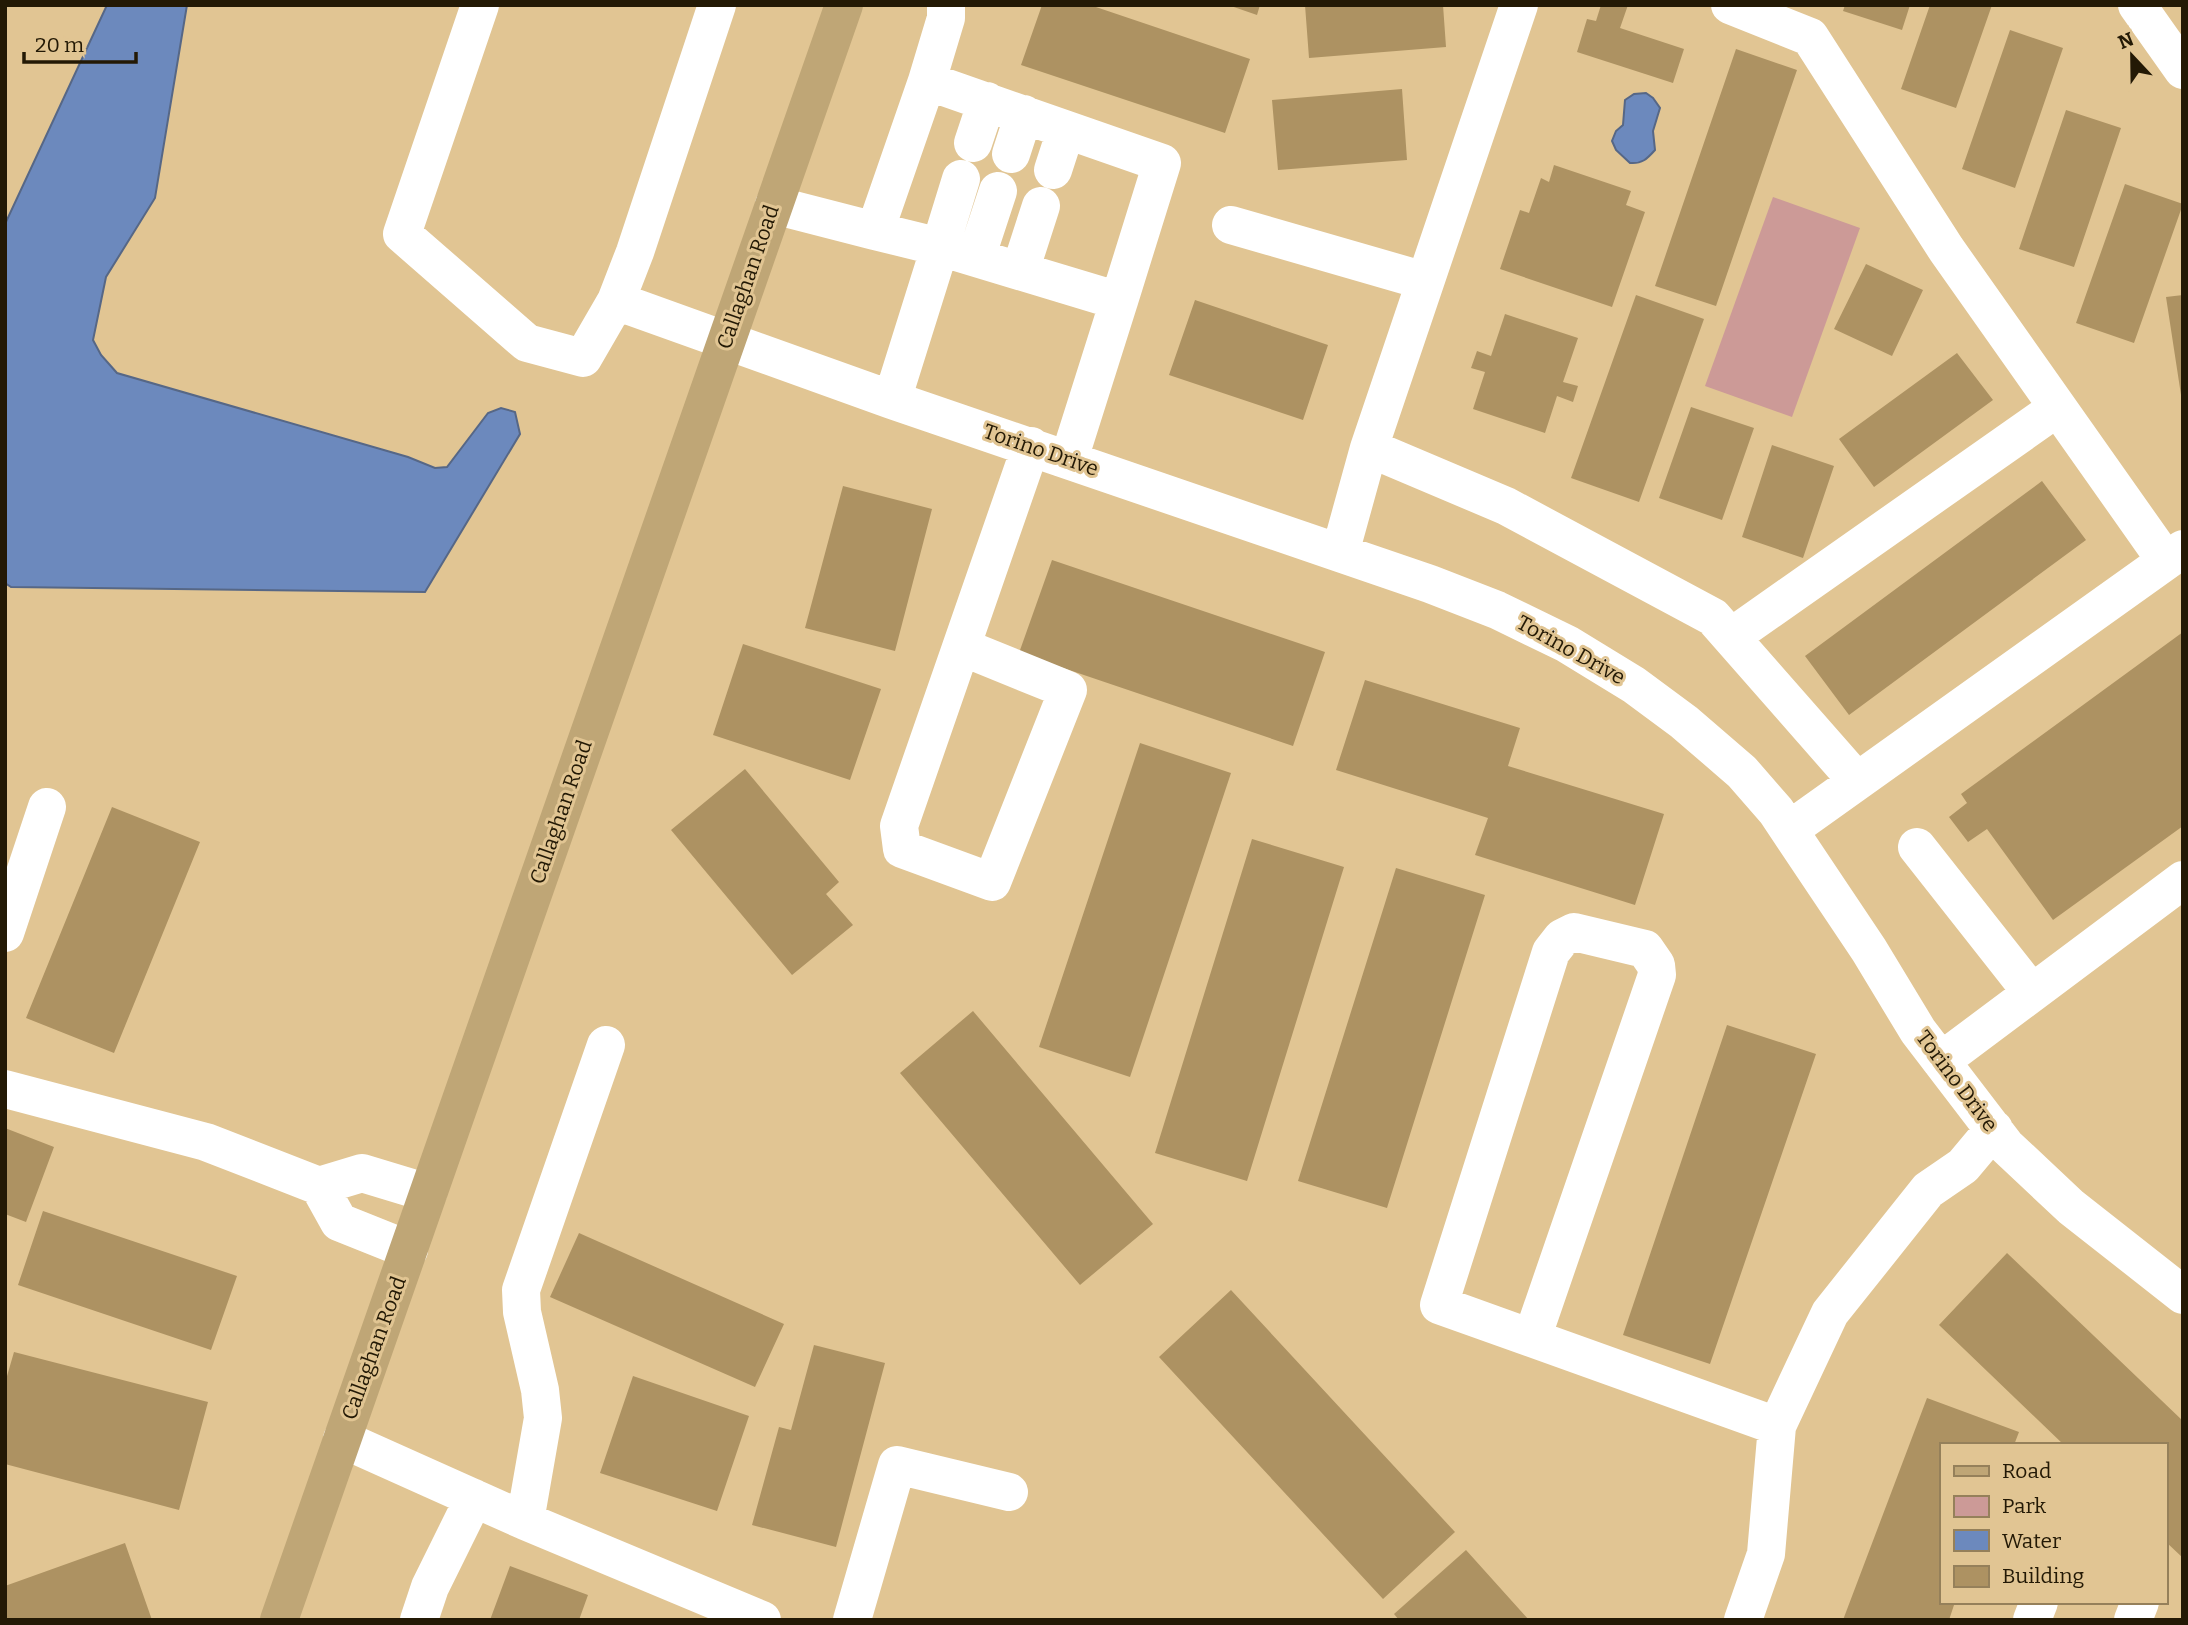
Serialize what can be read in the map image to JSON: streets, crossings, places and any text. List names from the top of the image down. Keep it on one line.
{"streets":{"main road":["Callaghan Road"],"street":["Torino Drive"]},"crossings":[["Callaghan Road","Torino Drive"]],"legend":["Road","Park","Water","Building"],"scale_bar":"20 m","north":"top"}
